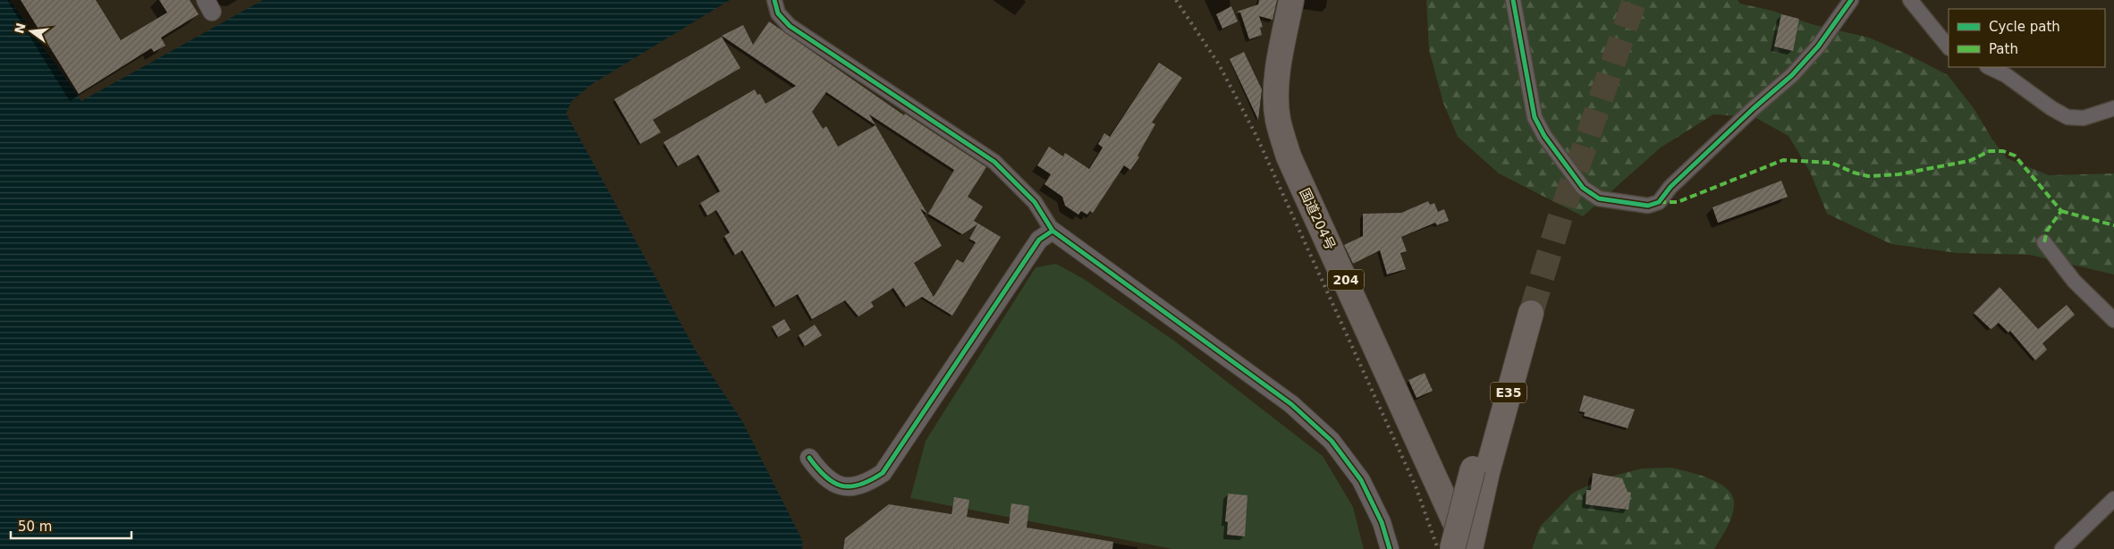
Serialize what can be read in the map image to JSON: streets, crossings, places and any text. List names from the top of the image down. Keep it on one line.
{"streets":{"highway":["国道204号","204","E35"]},"crossings":[["国道204号","E35"]],"legend":["Cycle path","Path"],"scale_bar":"50 m","north":"left"}
